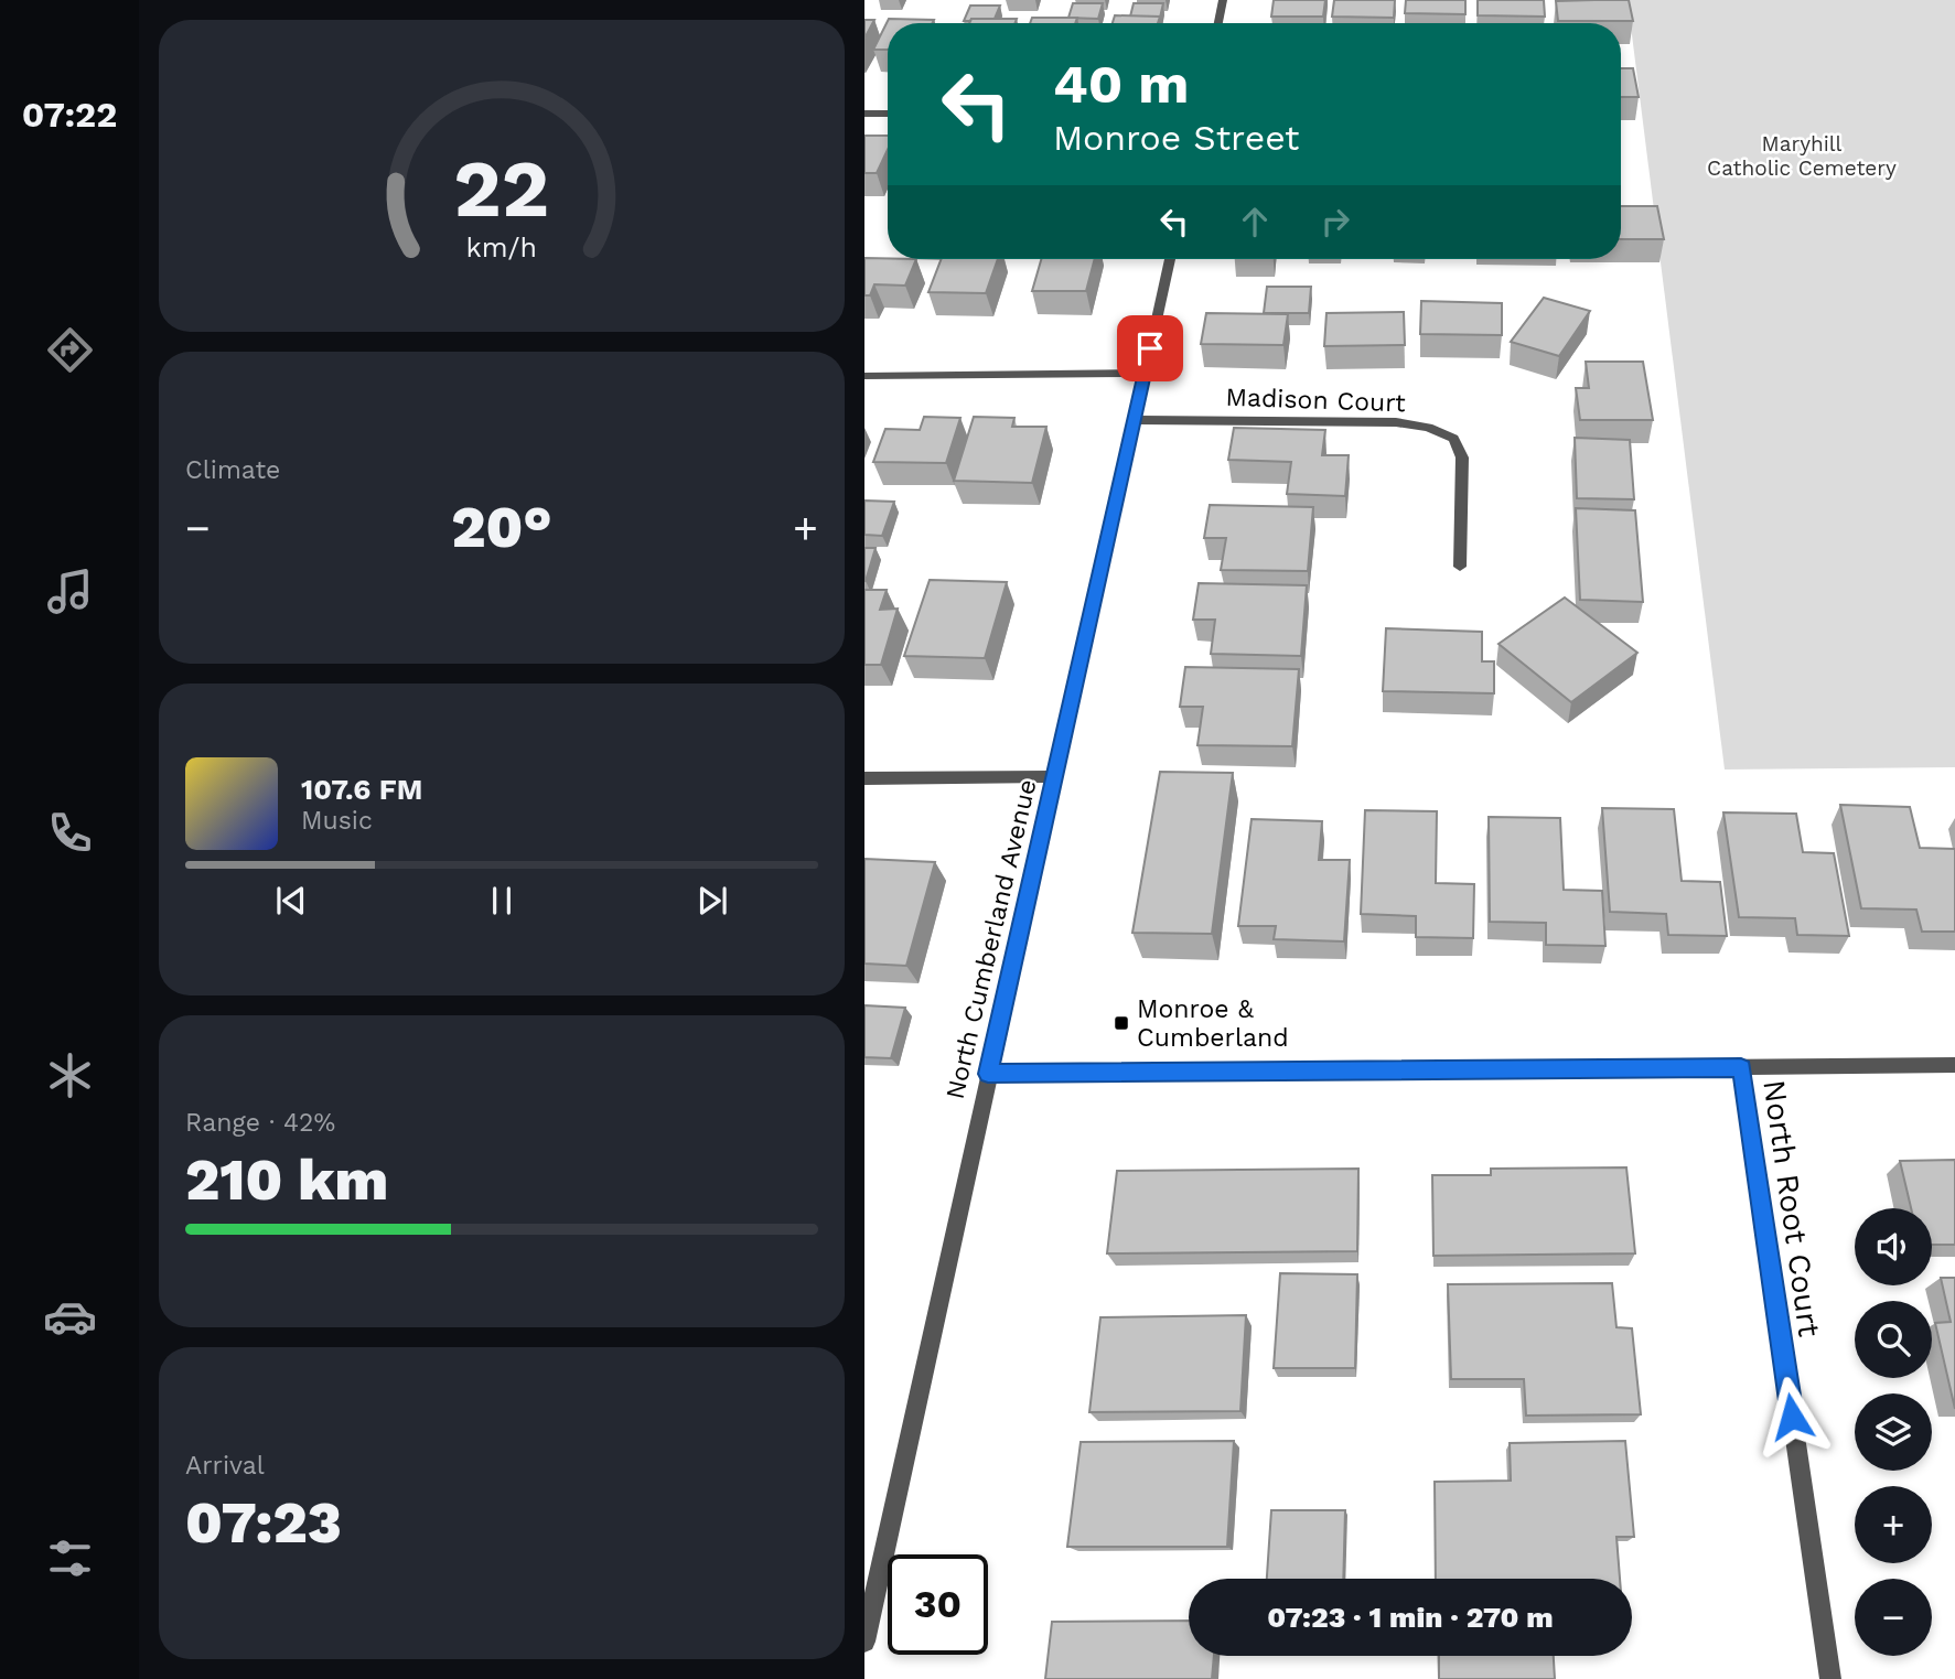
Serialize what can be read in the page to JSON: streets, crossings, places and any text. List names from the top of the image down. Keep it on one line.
{"streets":{"street":["Madison Court","North Cumberland Avenue","North Root Court"]},"crossings":[["Madison Court","North Cumberland Avenue"]],"parks":["Maryhill Catholic Cemetery"],"places":{"transit":["Monroe & Cumberland"]},"page":{"tabs":"07:22","turn":["40 m","Monroe Street"],"tile":["Climate",["Range · 42%","210 km"],["Arrival","07:23"]],"heat":["−","20°","+"],"song":["107.6 FM","Music"],"map_buttons":["+","−"],"limit":"30","trip":"07:23 · 1 min · 270 m","gauge":["22","km/h"]}}
